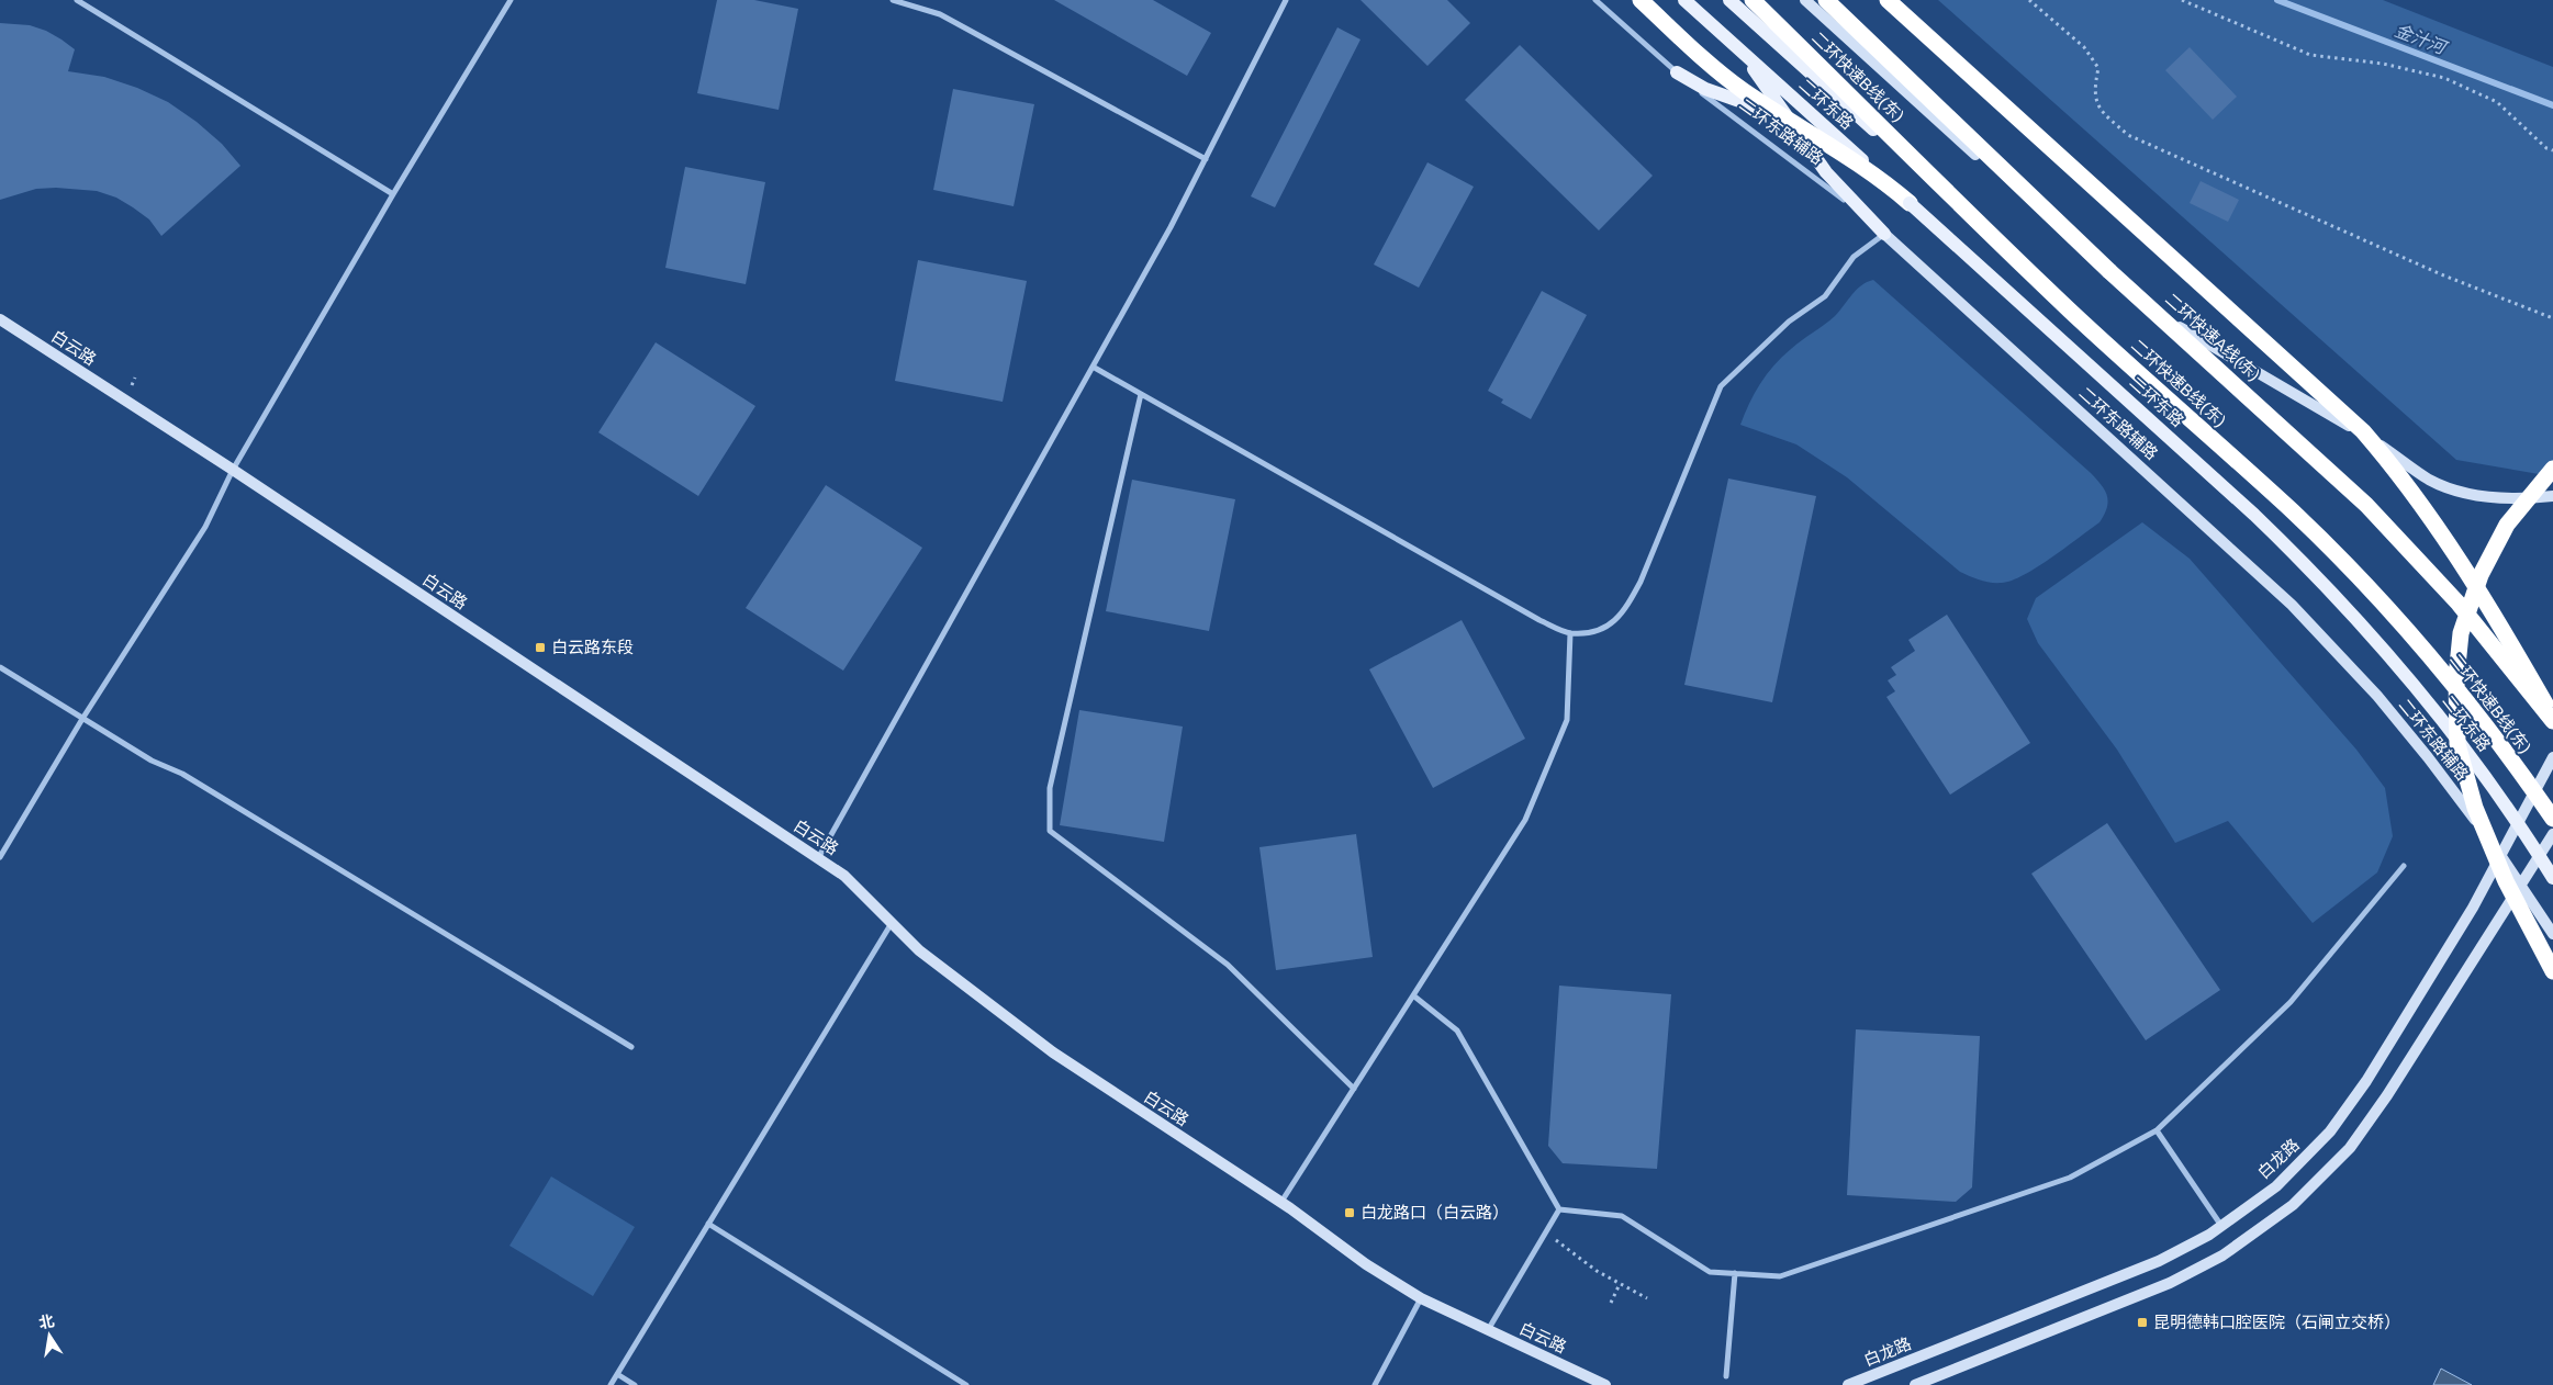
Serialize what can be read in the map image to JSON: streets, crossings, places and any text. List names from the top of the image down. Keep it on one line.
{"streets":{"highway":["二环快速B线(东)","二环快速A线(东)"],"main road":["二环东路"],"street":["二环东路辅路","白云路","白龙路"]},"crossings":[["二环快速B线(东)","二环东路"],["二环东路辅路","白龙路"]],"water":["金汁河"],"places":{"transit":["白云路东段","白龙路口（白云路）","昆明德韩口腔医院（石闸立交桥）"]},"north":"top"}
